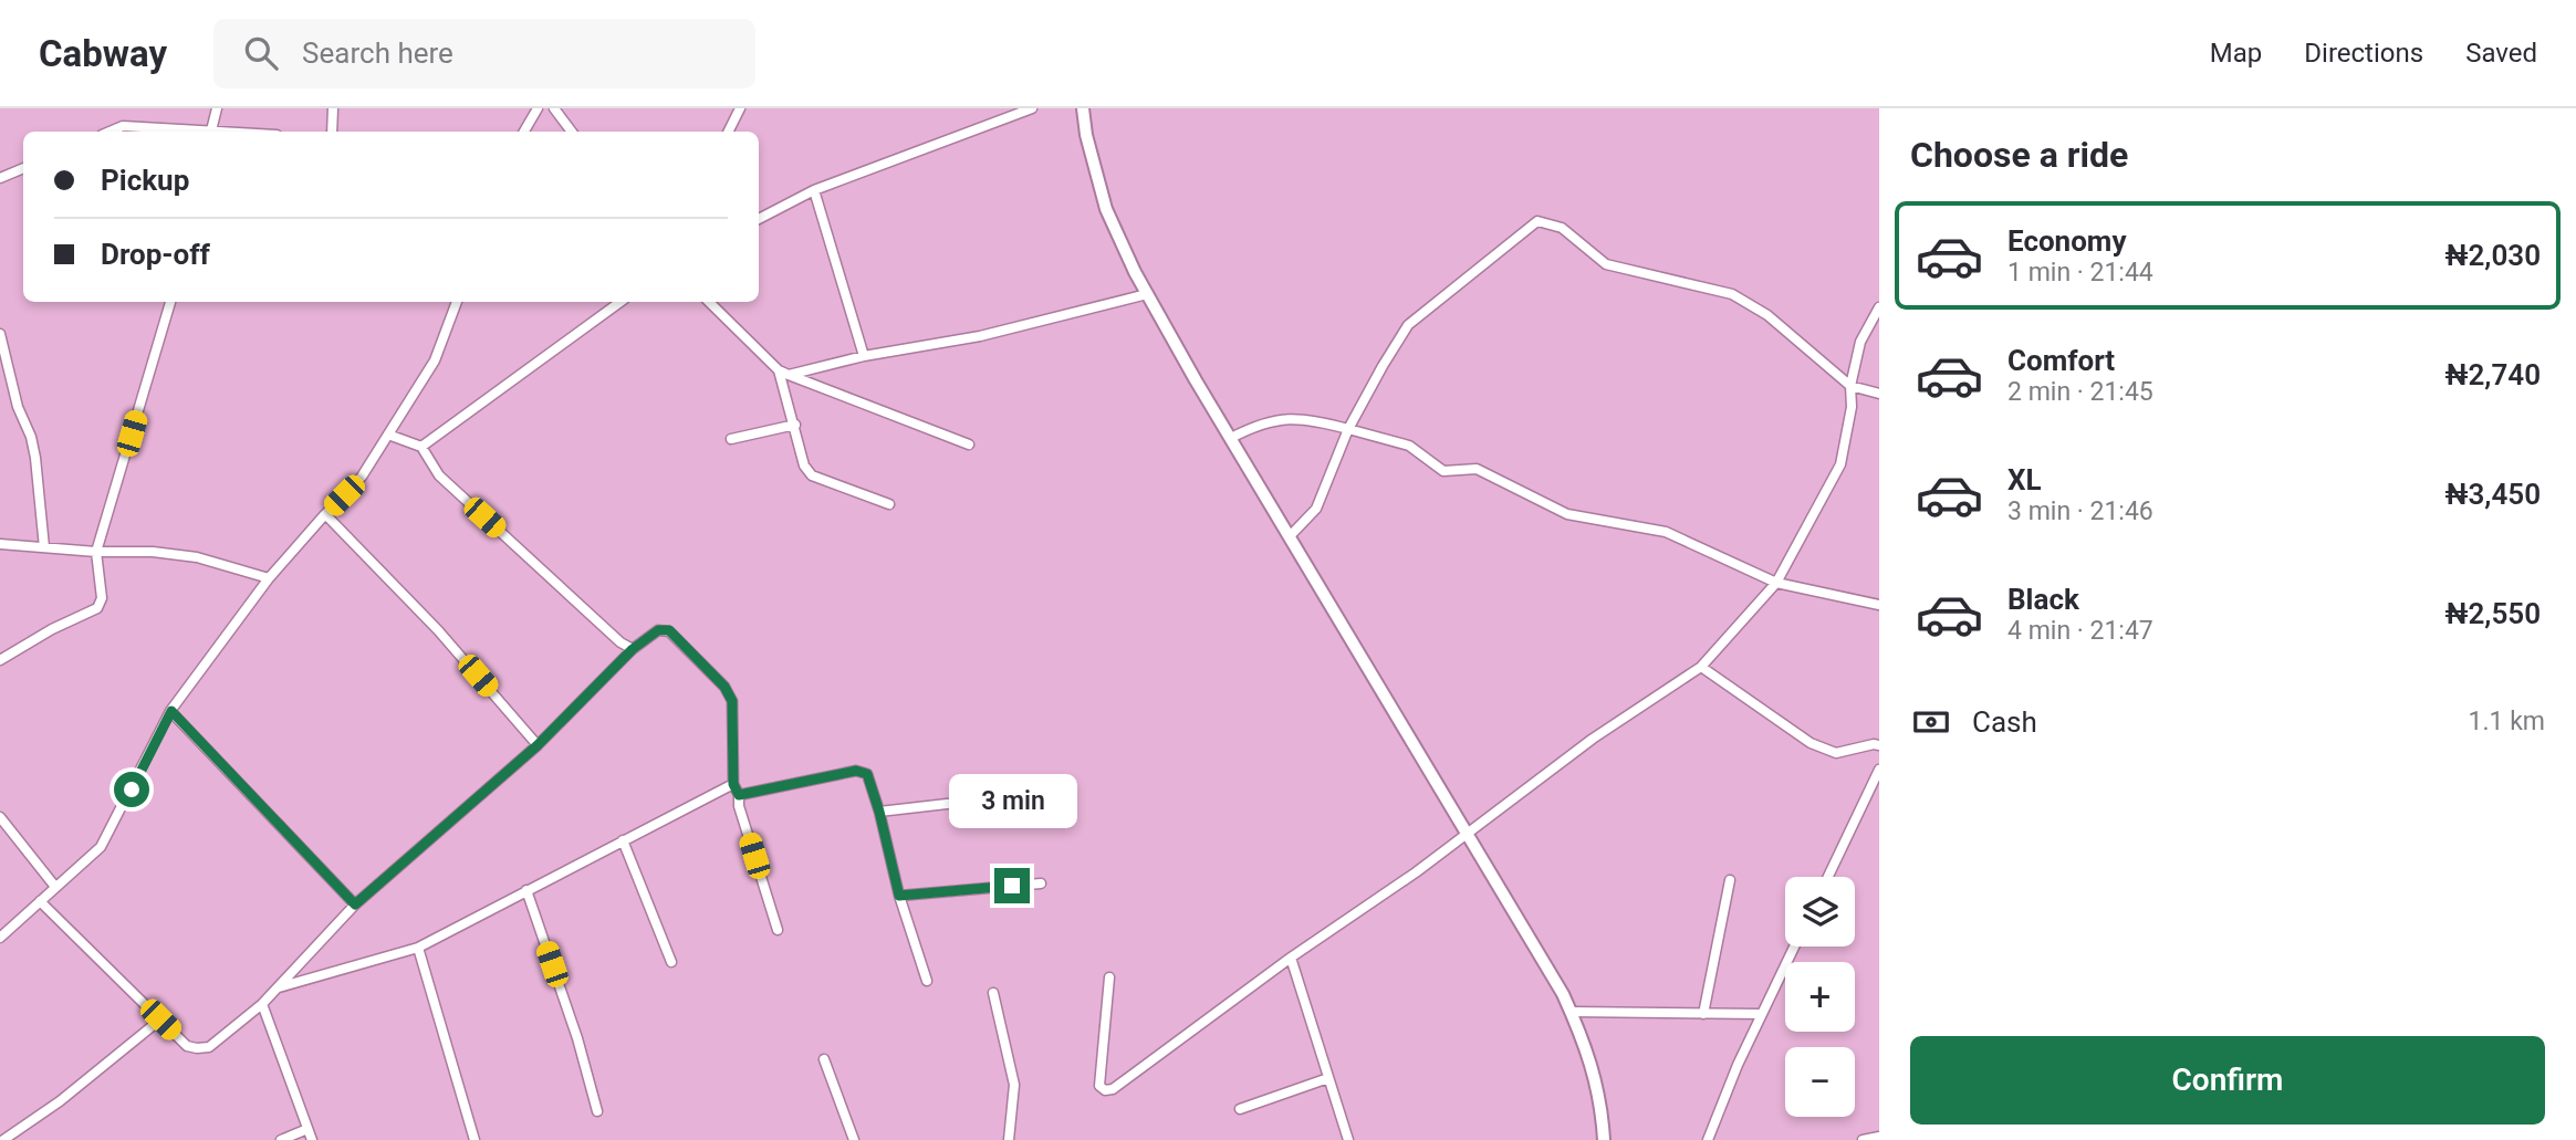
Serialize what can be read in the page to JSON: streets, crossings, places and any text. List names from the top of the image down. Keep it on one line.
{"page":{"header":"Cabway","search":"Search here","nav":["Map","Directions","Saved"],"heading":"Choose a ride","banner":["Pickup","Drop-off"],"list":[{"name":"Economy","note":"1 min · 21:44","value":"₦2,030"},{"name":"Comfort","note":"2 min · 21:45","value":"₦2,740"},{"name":"XL","note":"3 min · 21:46","value":"₦3,450"},{"name":"Black","note":"4 min · 21:47","value":"₦2,550"}],"pay":["Cash","1.1 km"],"bubble":"3 min","map_buttons":["+","−"],"buttons":"Confirm"}}
